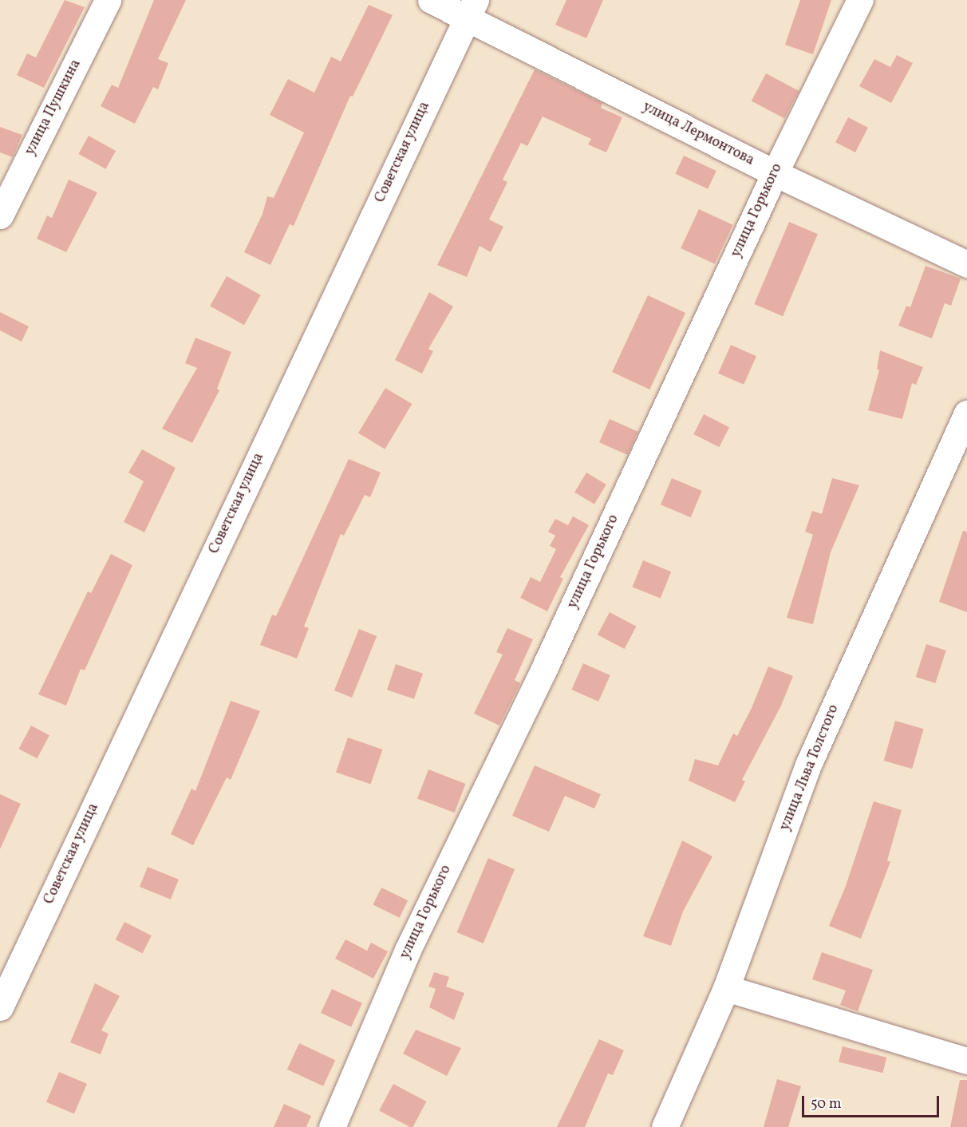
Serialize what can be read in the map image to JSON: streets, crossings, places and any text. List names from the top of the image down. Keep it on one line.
{"streets":{"street":["улица Пушкина","улица Лермонтова","Советская улица","улица Горького","улица Льва Толстого"]},"crossings":[["улица Лермонтова","Советская улица"],["улица Лермонтова","улица Горького"]],"scale_bar":"50 m"}
